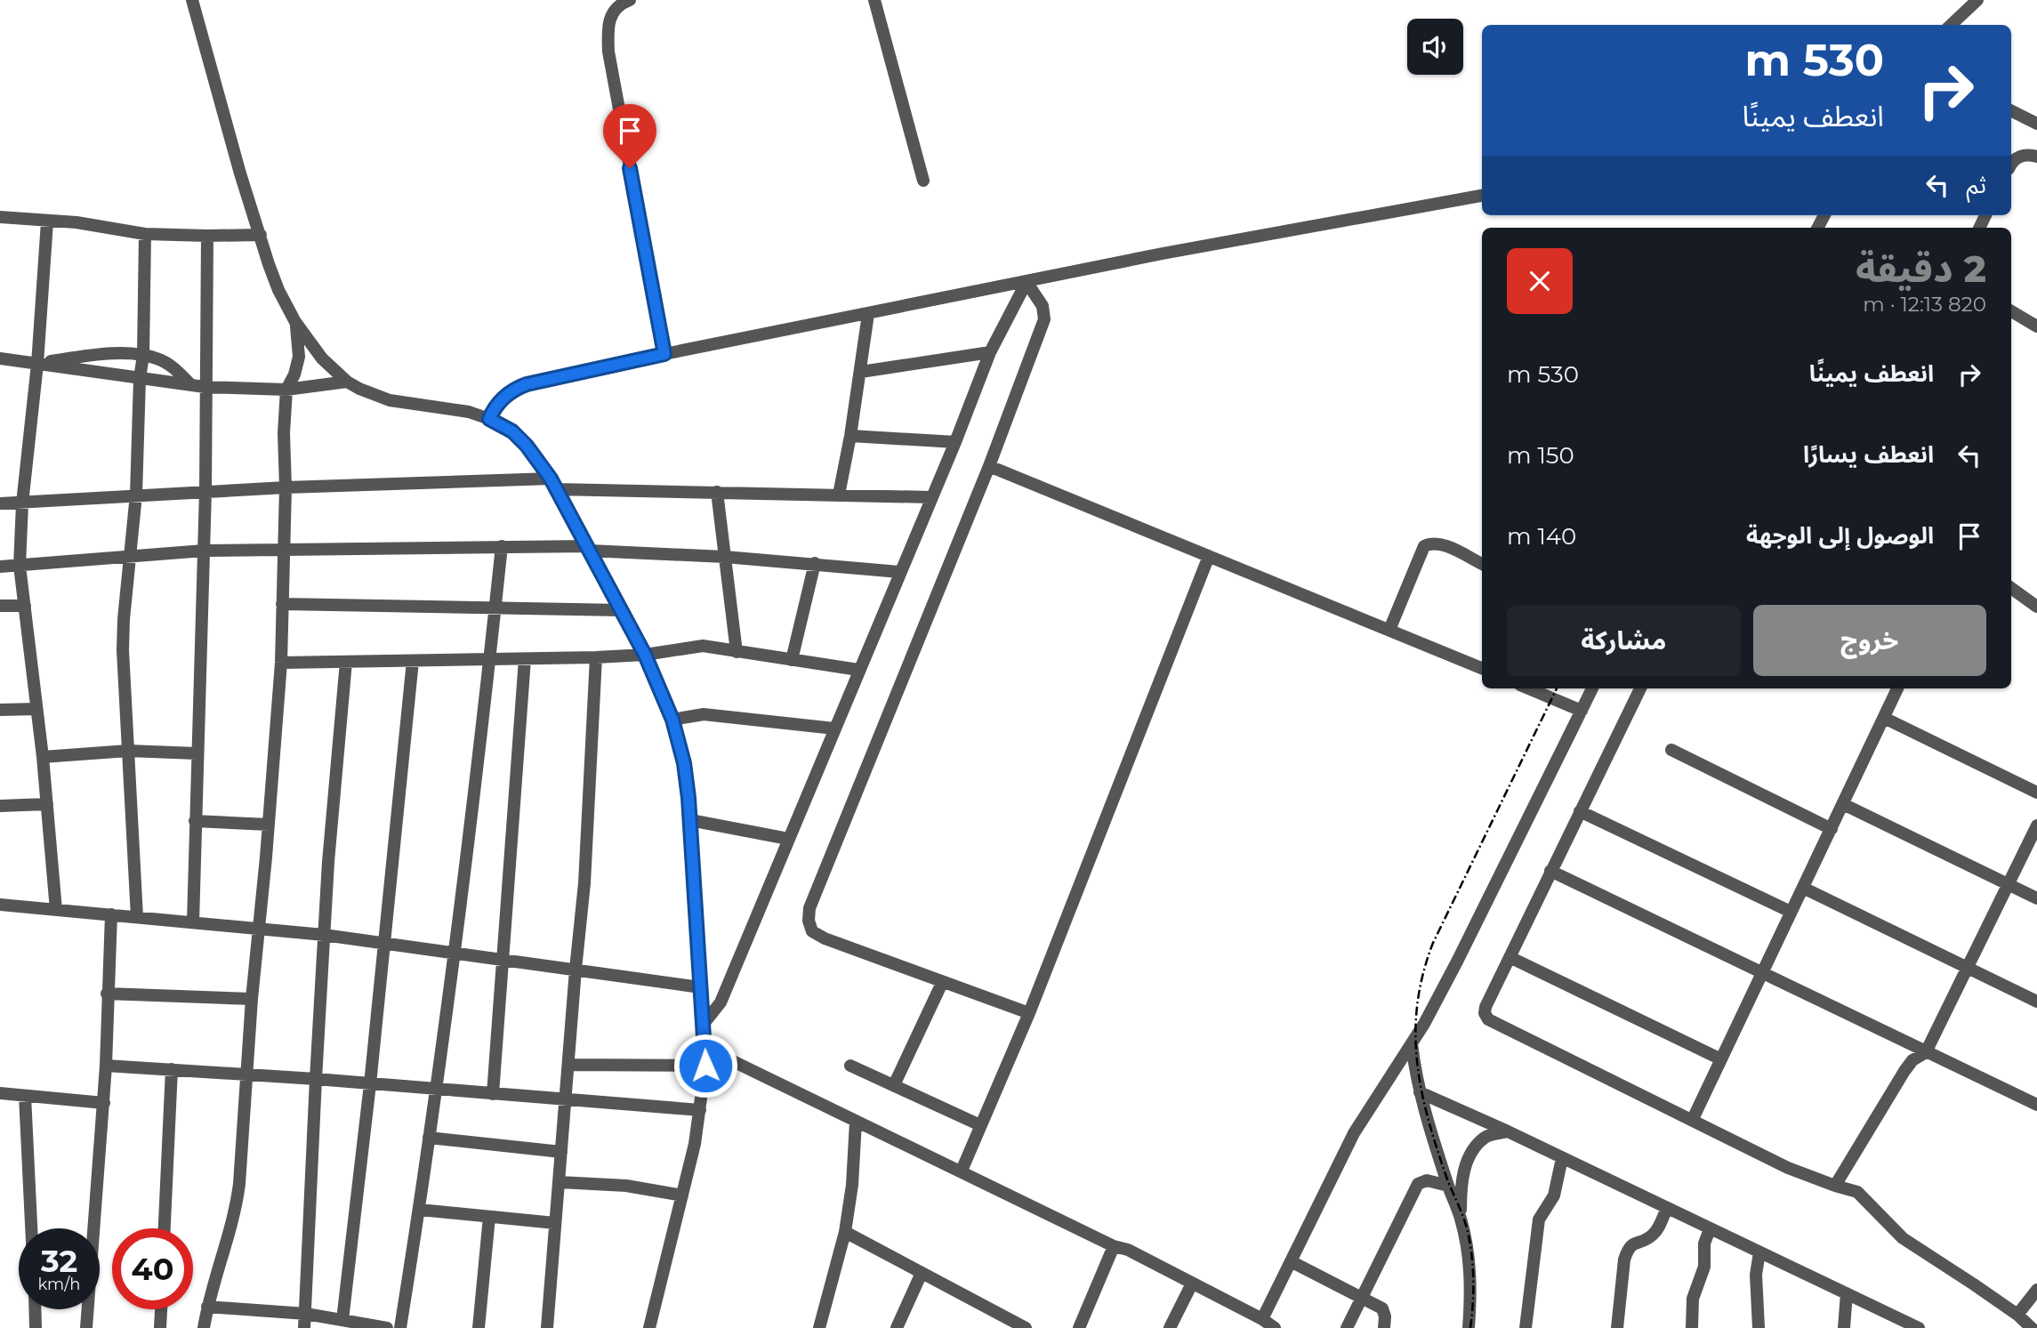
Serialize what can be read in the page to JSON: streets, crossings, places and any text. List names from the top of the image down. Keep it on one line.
{"page":{"turn":["530 m","انعطف يمينًا"],"then":"ثم","heading":["2 دقيقة","820 m · 12:13"],"list":[{"name":"انعطف يمينًا","value":"530 m"},{"name":"انعطف يسارًا","value":"150 m"},{"name":"الوصول إلى الوجهة","value":"140 m"}],"buttons":["خروج","مشاركة"],"speed":"32 km/h","limit":"40"}}
